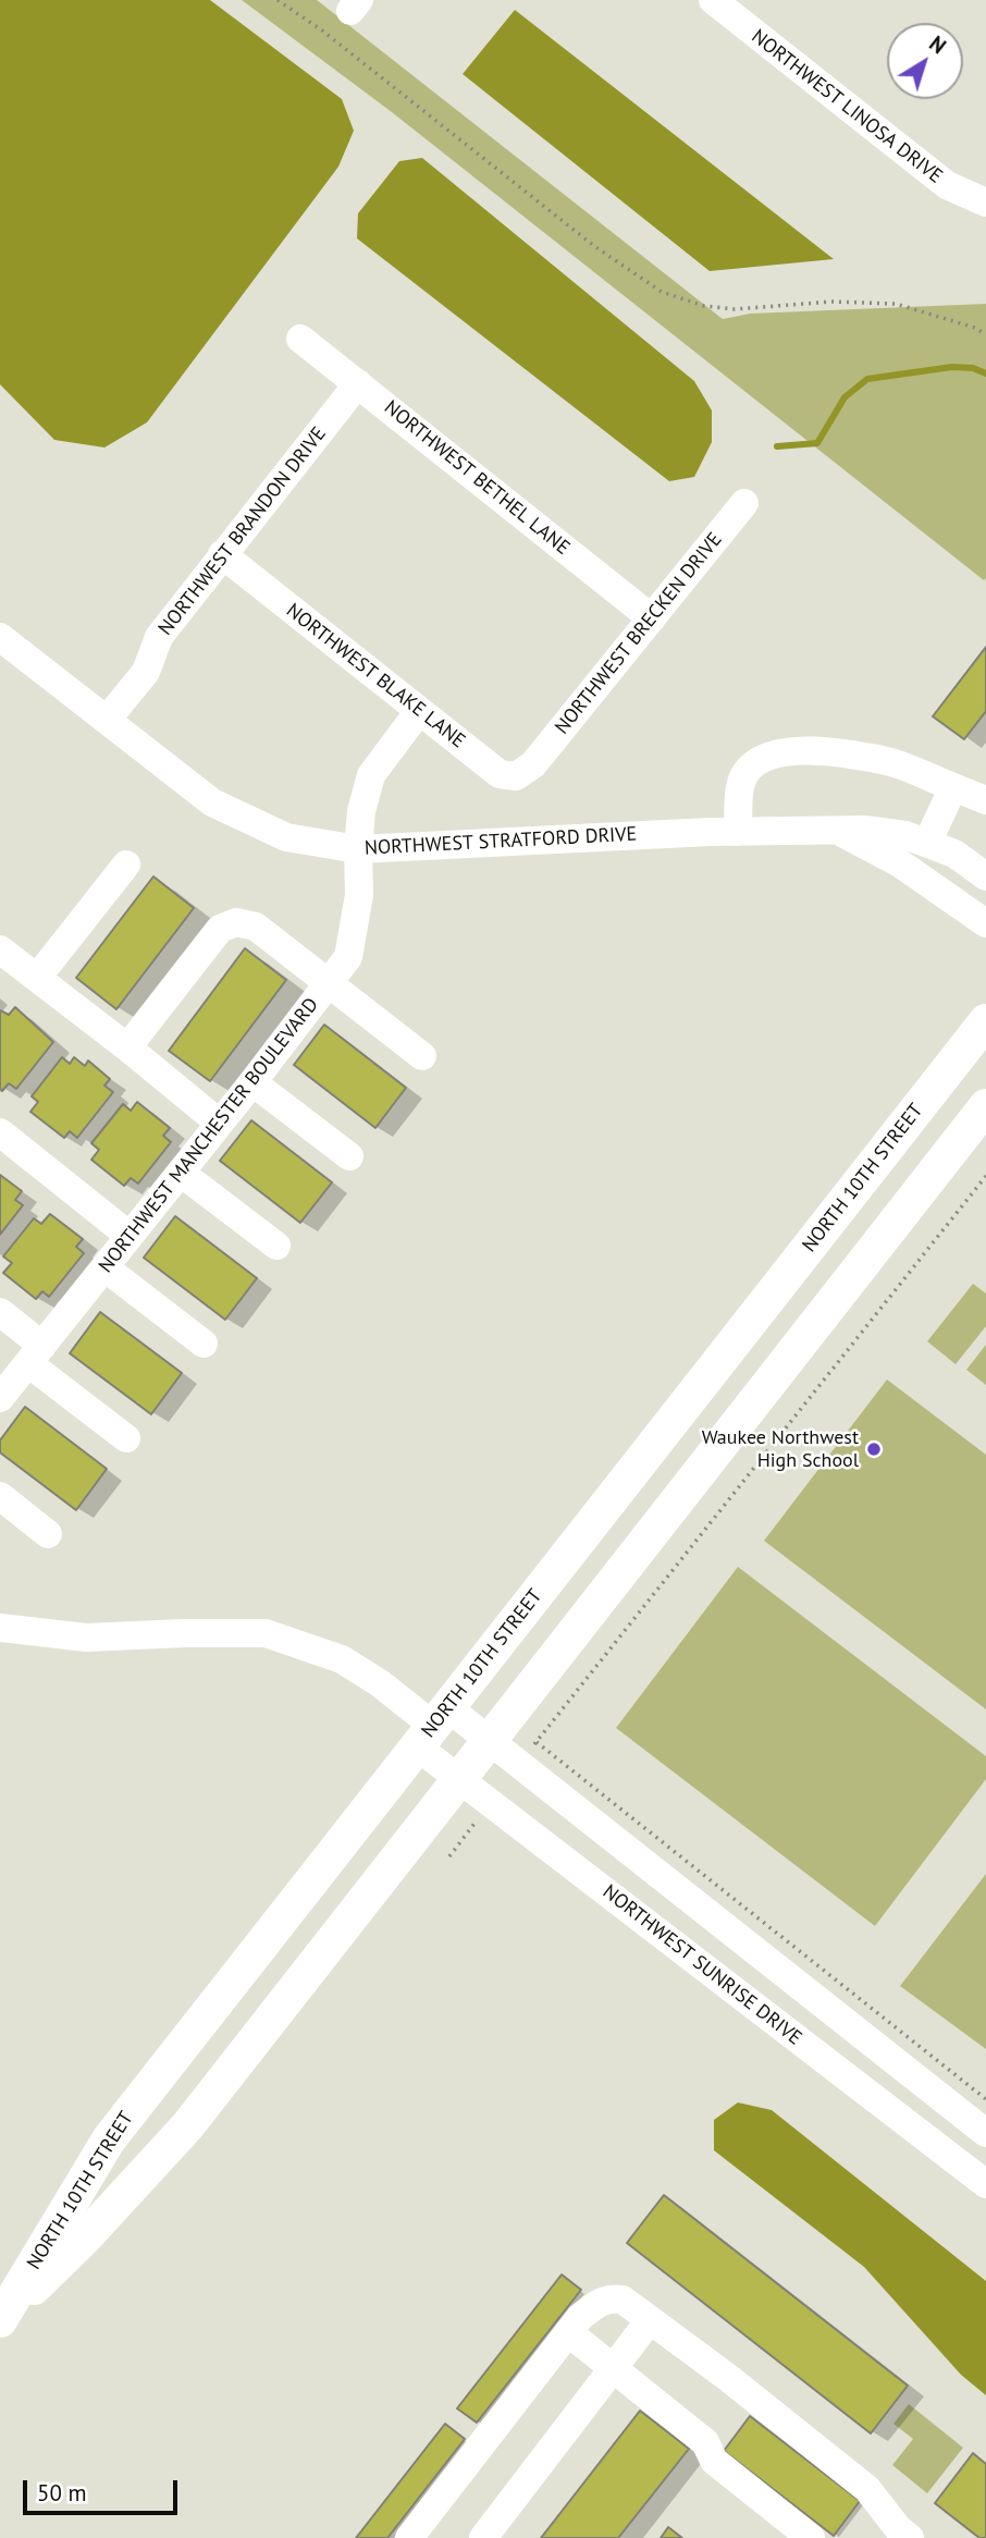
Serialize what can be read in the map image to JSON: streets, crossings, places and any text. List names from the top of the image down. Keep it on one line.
{"streets":{"main road":["NORTH 10TH STREET"],"street":["NORTHWEST LINOSA DRIVE","NORTHWEST BETHEL LANE","NORTHWEST BRANDON DRIVE","NORTHWEST BRECKEN DRIVE","NORTHWEST BLAKE LANE","NORTHWEST STRATFORD DRIVE","NORTHWEST MANCHESTER BOULEVARD","NORTHWEST SUNRISE DRIVE"]},"crossings":[["NORTHWEST BETHEL LANE","NORTHWEST BRANDON DRIVE"],["NORTHWEST BETHEL LANE","NORTHWEST BRECKEN DRIVE"],["NORTHWEST BRANDON DRIVE","NORTHWEST BLAKE LANE"],["NORTHWEST BRANDON DRIVE","NORTHWEST STRATFORD DRIVE"],["NORTHWEST BRECKEN DRIVE","NORTHWEST BLAKE LANE"],["NORTHWEST BLAKE LANE","NORTHWEST MANCHESTER BOULEVARD"],["NORTHWEST STRATFORD DRIVE","NORTHWEST MANCHESTER BOULEVARD"],["NORTH 10TH STREET","NORTHWEST SUNRISE DRIVE"]],"places":["Waukee Northwest High School"],"scale_bar":"50 m","north":"top right"}
